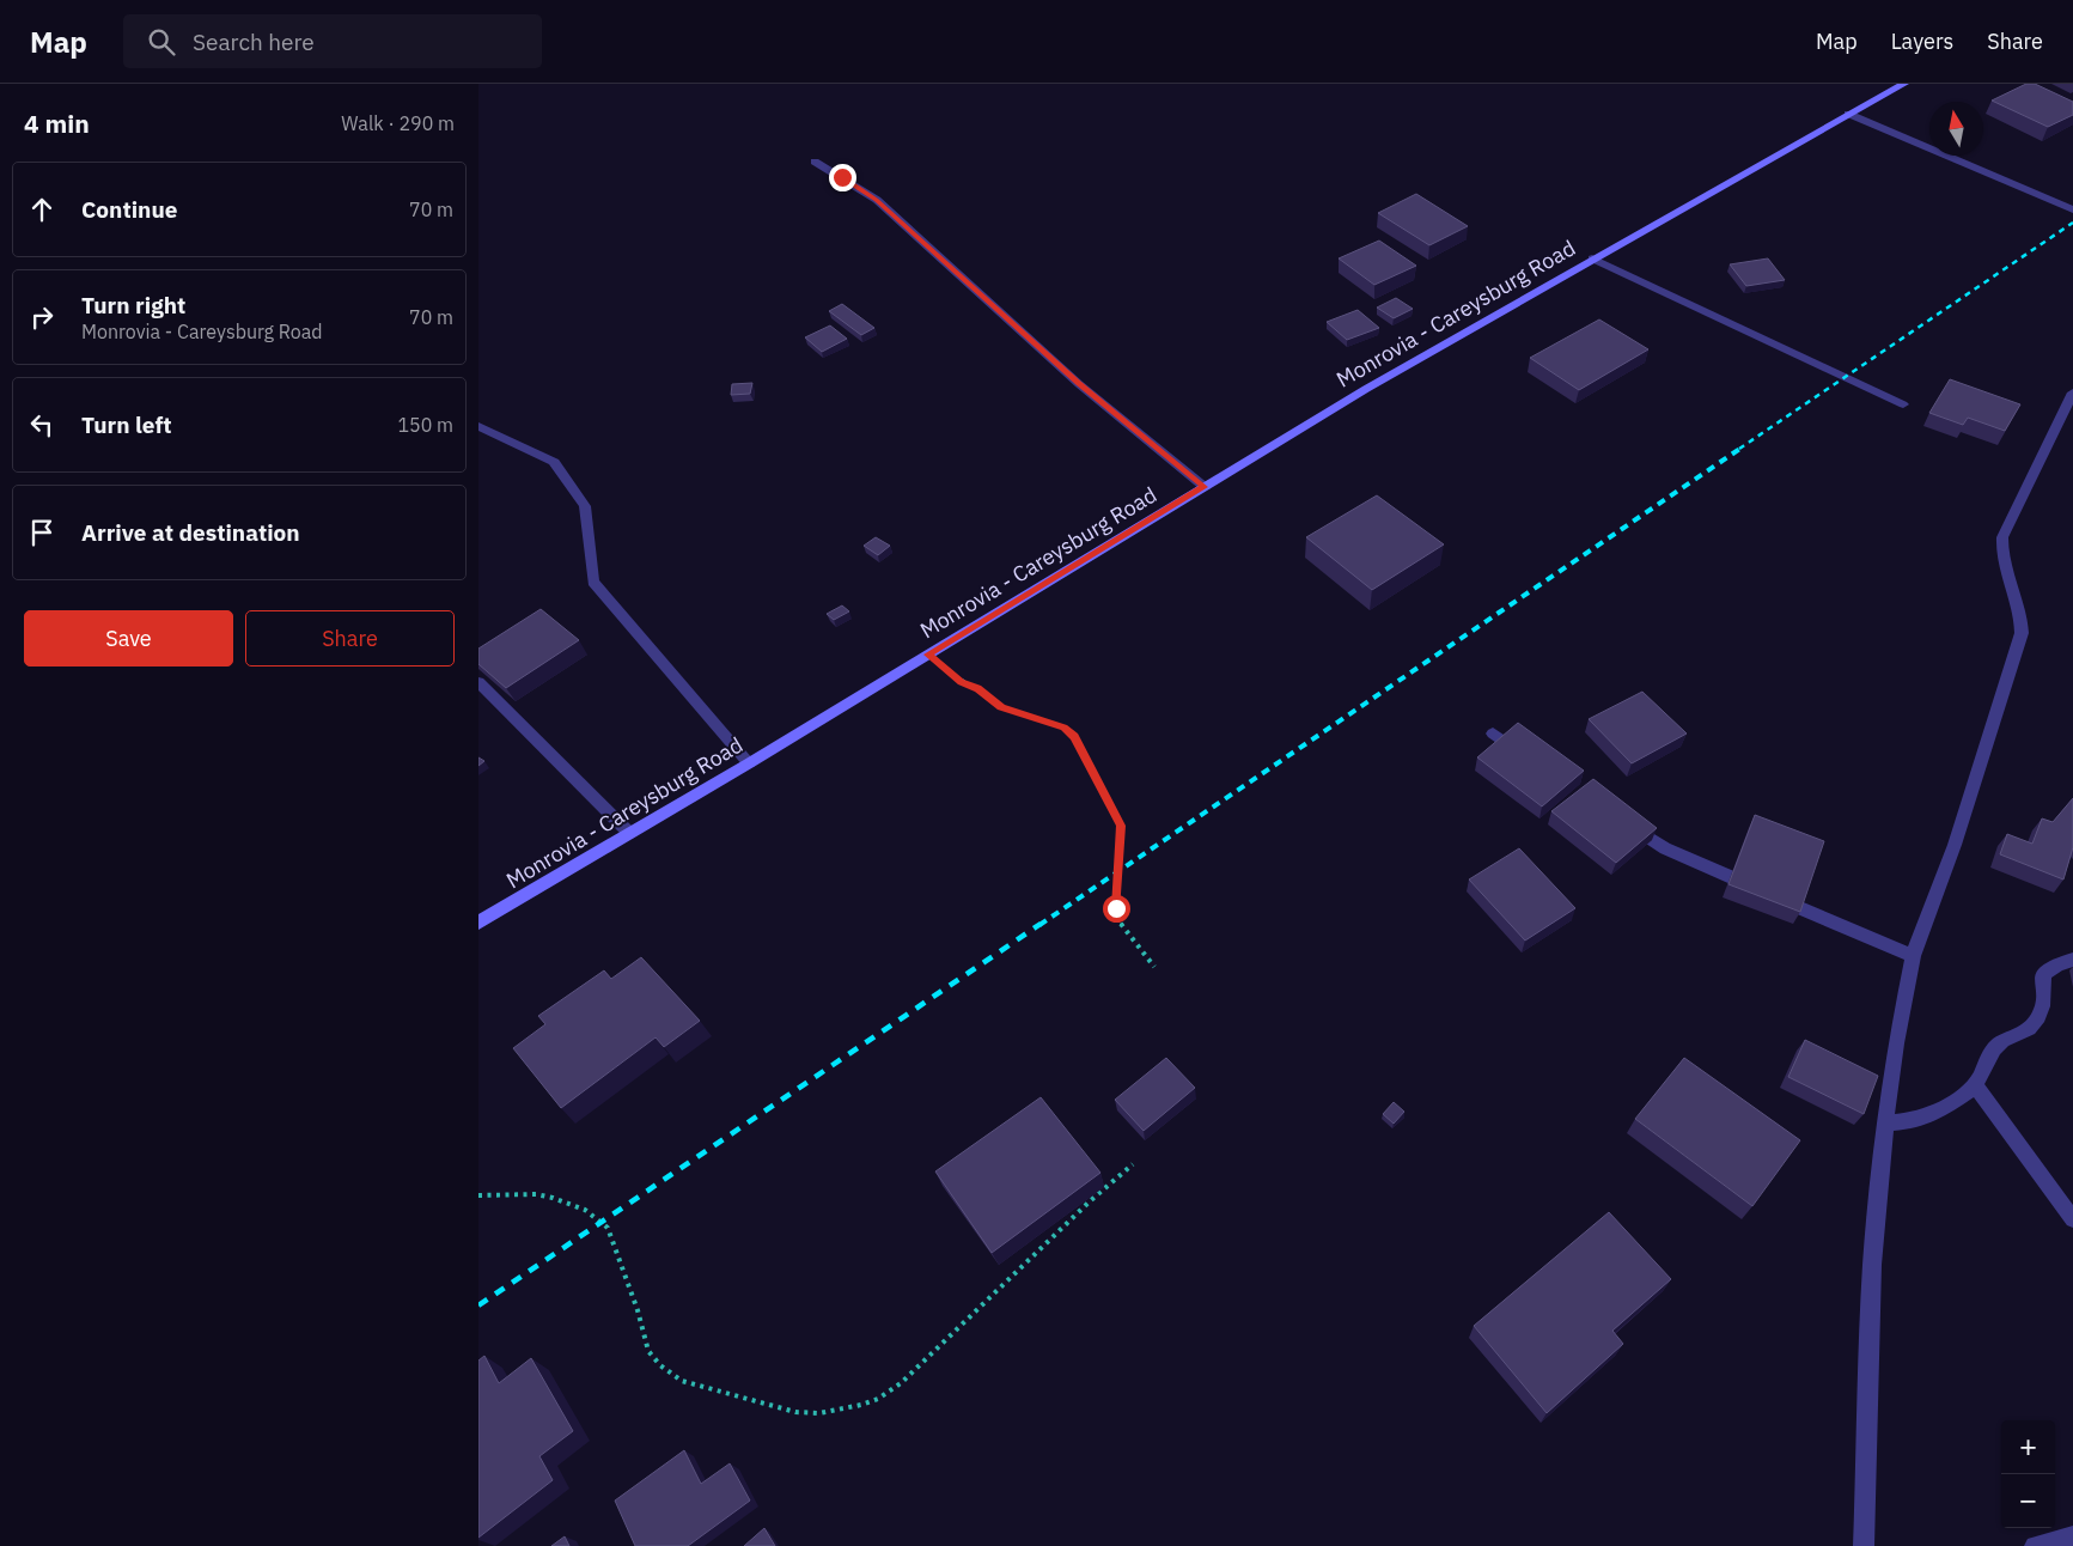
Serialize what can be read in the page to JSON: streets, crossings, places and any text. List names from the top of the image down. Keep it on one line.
{"streets":{"main road":["Monrovia - Careysburg Road"]},"north":"top","page":{"header":"Map","search":"Search here","nav":["Map","Layers","Share"],"heading":["4 min","Walk · 290 m"],"list":[["Continue","70 m"],["Turn right","Monrovia - Careysburg Road","70 m"],["Turn left","150 m"],"Arrive at destination"],"buttons":["Save","Share"],"map_buttons":["+","−"]}}
